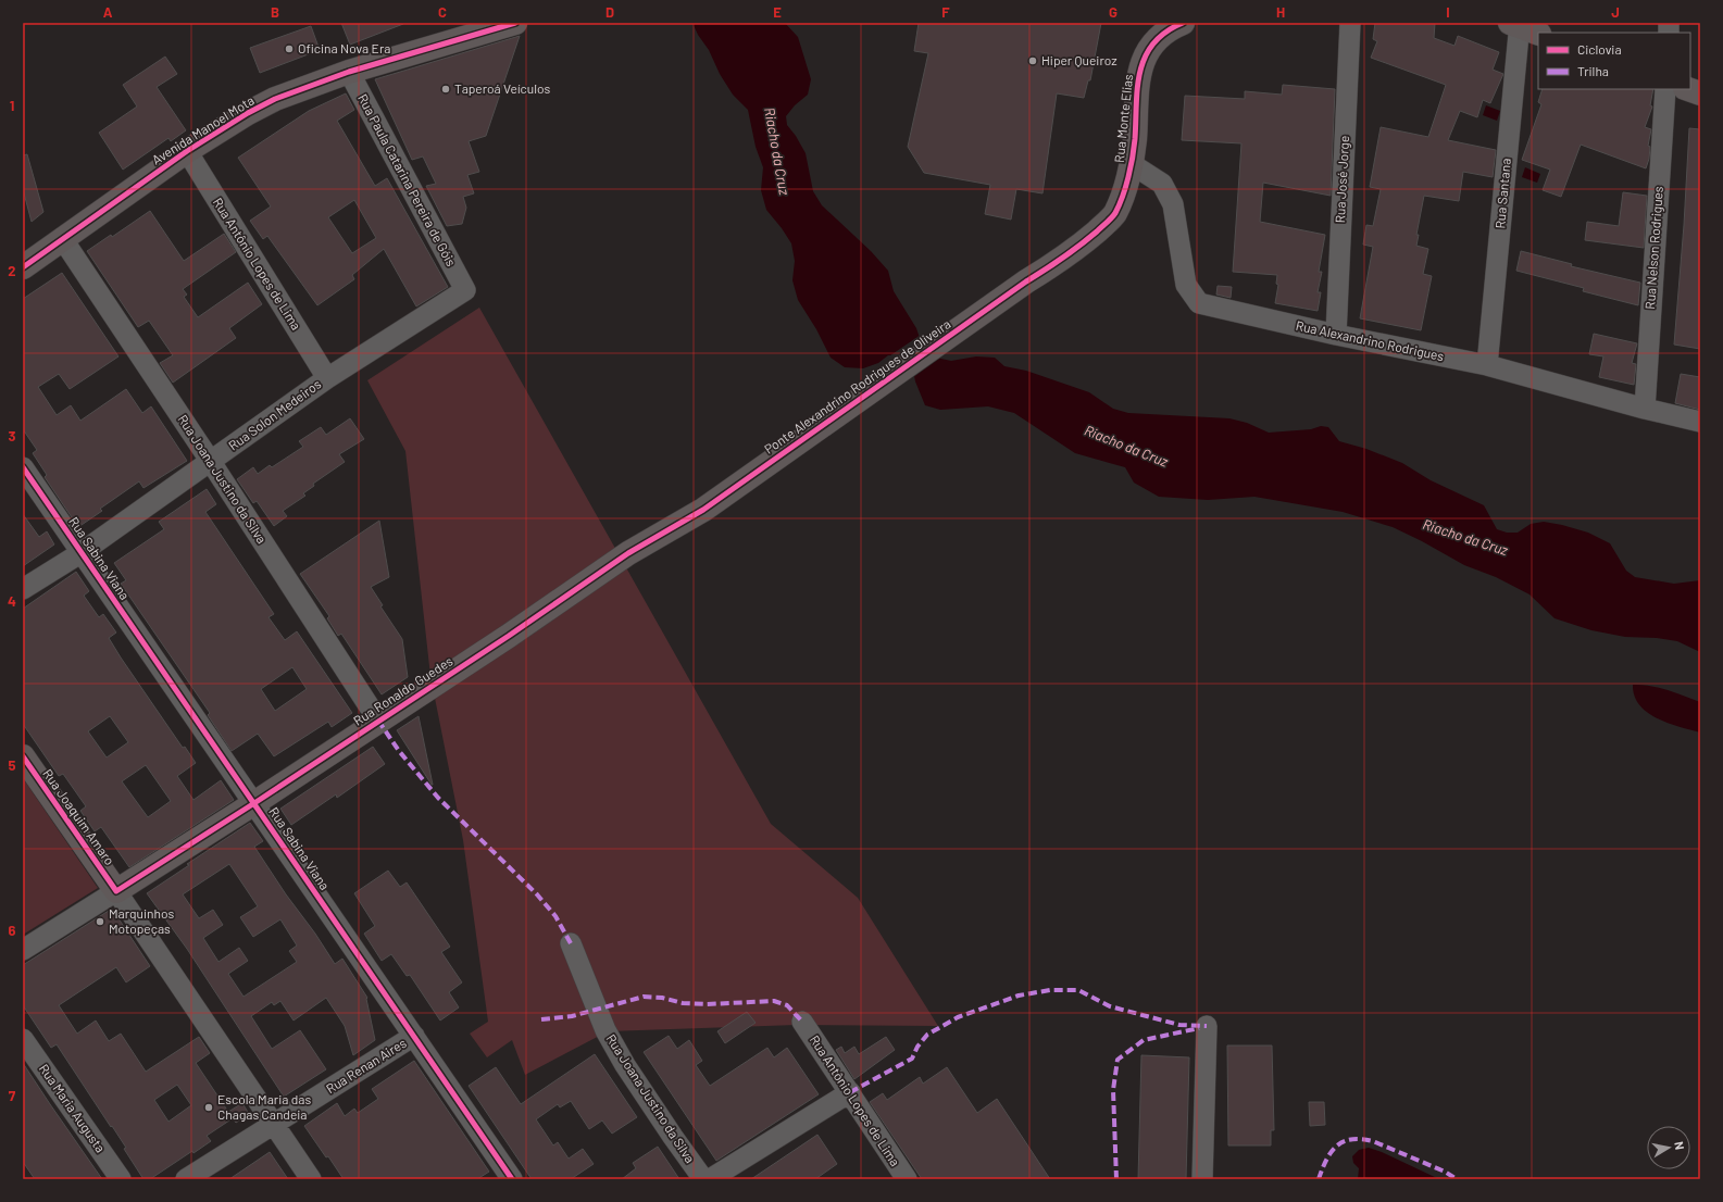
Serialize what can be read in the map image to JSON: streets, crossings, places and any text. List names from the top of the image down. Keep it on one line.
{"streets":{"main road":["Rua Monte Elias","Avenida Manoel Mota","Ponte Alexandrino Rodrigues de Oliveira","Rua Ronaldo Guedes","Rua Joaquim Amaro"],"street":["Rua José Jorge","Rua Paula Catarina Pereira de Góis","Rua Santana","Rua Nelson Rodrigues","Rua Antônio Lopes de Lima","Rua Alexandrino Rodrigues","Rua Solon Medeiros","Rua Joana Justino da Silva","Rua Sabina Viana","Rua Renan Aires","Rua Maria Augusta"]},"crossings":[["Rua Monte Elias","Rua Alexandrino Rodrigues"],["Rua Monte Elias","Ponte Alexandrino Rodrigues de Oliveira"],["Avenida Manoel Mota","Rua Paula Catarina Pereira de Góis"],["Avenida Manoel Mota","Rua Antônio Lopes de Lima"],["Avenida Manoel Mota","Rua Joana Justino da Silva"],["Rua José Jorge","Rua Alexandrino Rodrigues"],["Rua Paula Catarina Pereira de Góis","Rua Solon Medeiros"],["Rua Santana","Rua Alexandrino Rodrigues"],["Rua Nelson Rodrigues","Rua Alexandrino Rodrigues"],["Rua Antônio Lopes de Lima","Rua Solon Medeiros"],["Ponte Alexandrino Rodrigues de Oliveira","Rua Ronaldo Guedes"],["Rua Solon Medeiros","Rua Joana Justino da Silva"],["Rua Solon Medeiros","Rua Sabina Viana"],["Rua Joana Justino da Silva","Rua Ronaldo Guedes"],["Rua Sabina Viana","Rua Ronaldo Guedes"],["Rua Sabina Viana","Rua Renan Aires"],["Rua Ronaldo Guedes","Rua Joaquim Amaro"],["Rua Joaquim Amaro","Rua Renan Aires"]],"water":["Riacho da Cruz"],"places":["Oficina Nova Era","Hiper Queiroz","Taperoá Veículos","Marquinhos Motopeças","Escola Maria das Chagas Candeia"],"legend":["Ciclovia","Trilha"],"north":"right","grid":{"columns":["A","B","C","D","E","F","G","H","I","J"],"rows":["1","2","3","4","5","6","7"]}}
